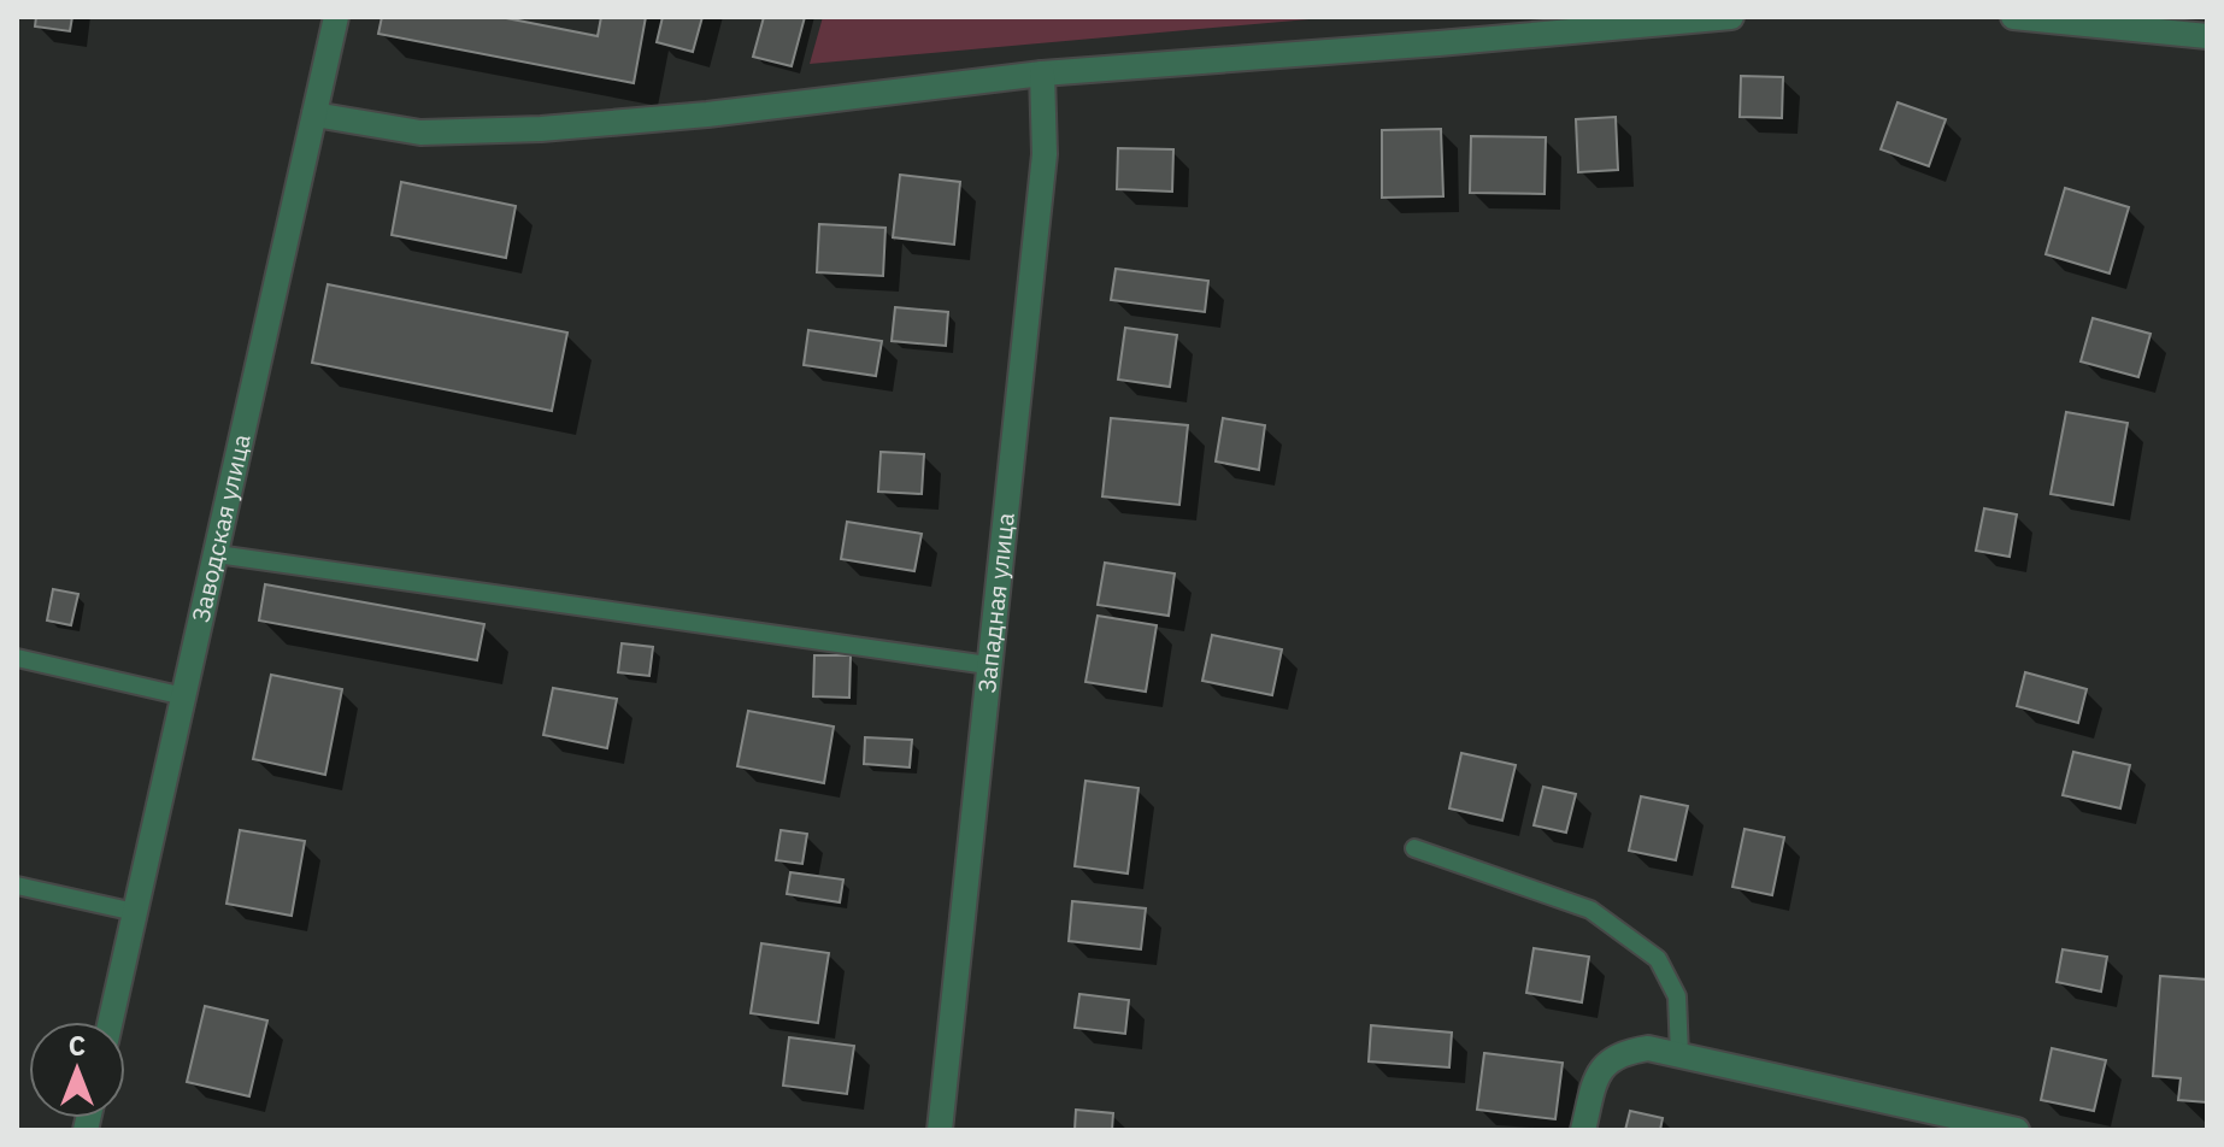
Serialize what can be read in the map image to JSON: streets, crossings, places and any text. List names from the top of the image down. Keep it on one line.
{"streets":{"street":["Заводская улица","Западная улица"]},"north":"top"}
